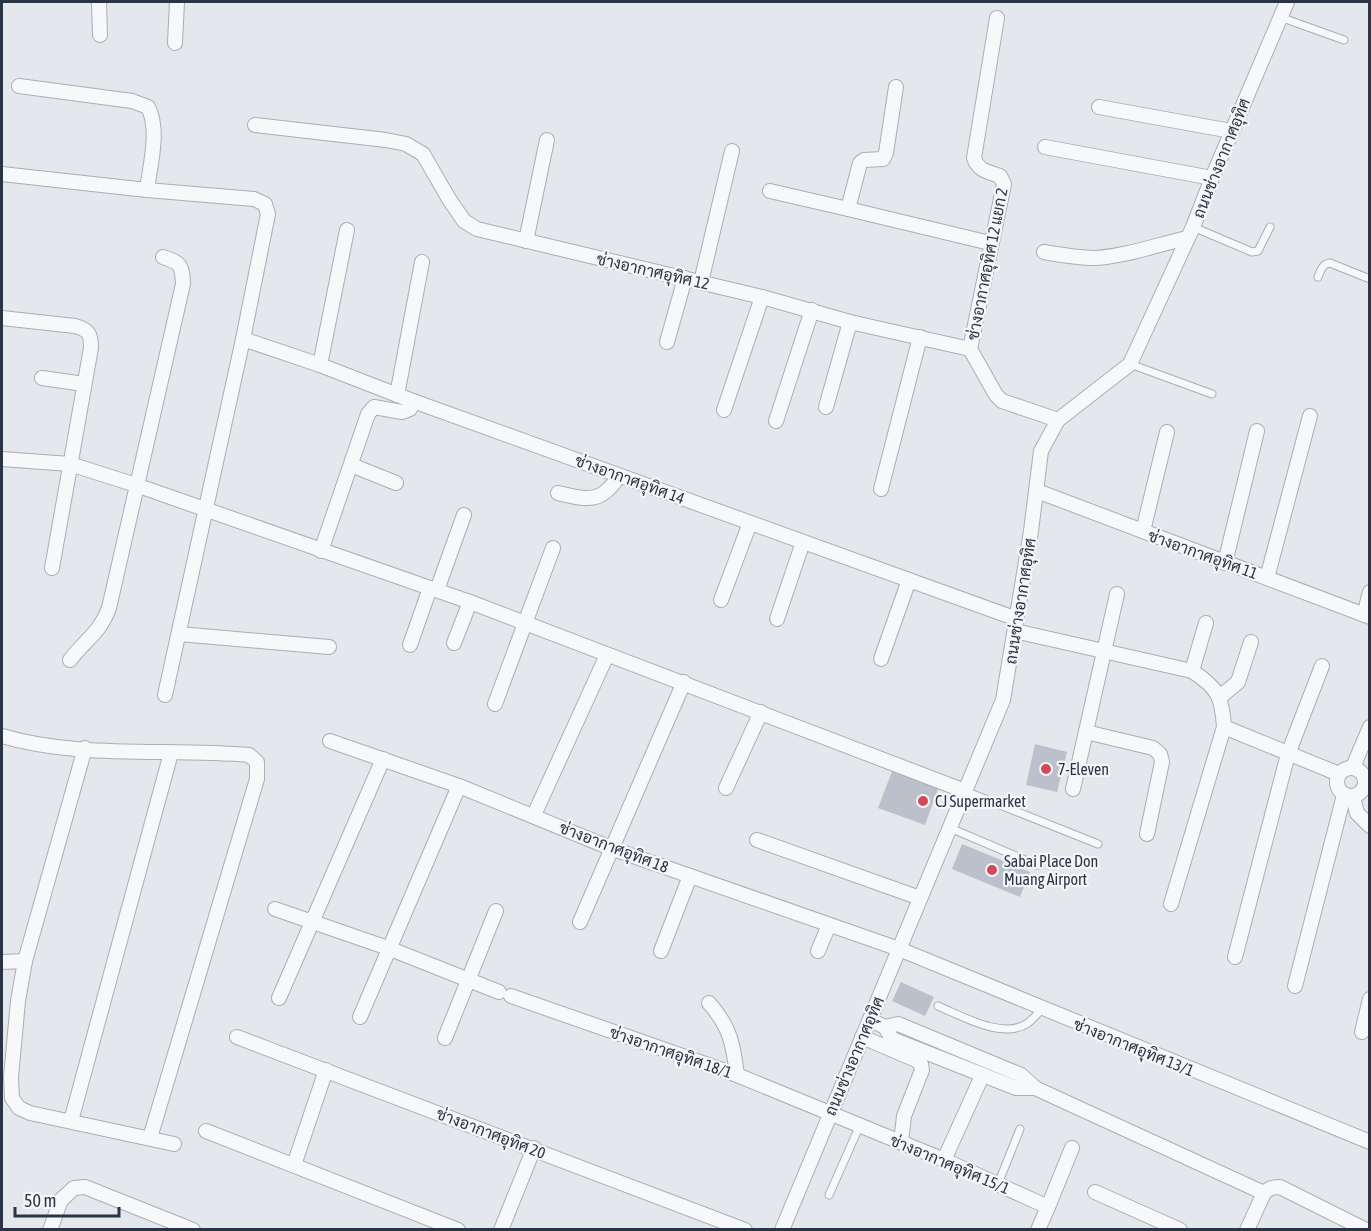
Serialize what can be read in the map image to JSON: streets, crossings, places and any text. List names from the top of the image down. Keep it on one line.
{"streets":{"street":["ถนนช่างอากาศอุทิศ","ช่างอากาศอุทิศ 12 แยก 2","ช่างอากาศอุทิศ 12","ช่างอากาศอุทิศ 14","ช่างอากาศอุทิศ 11","ช่างอากาศอุทิศ 18","ช่างอากาศอุทิศ 13/1","ช่างอากาศอุทิศ 18/1","ช่างอากาศอุทิศ 20","ช่างอากาศอุทิศ 15/1"]},"crossings":[["ถนนช่างอากาศอุทิศ","ช่างอากาศอุทิศ 14"],["ถนนช่างอากาศอุทิศ","ช่างอากาศอุทิศ 11"],["ถนนช่างอากาศอุทิศ","ช่างอากาศอุทิศ 18"],["ถนนช่างอากาศอุทิศ","ช่างอากาศอุทิศ 13/1"],["ถนนช่างอากาศอุทิศ","ช่างอากาศอุทิศ 18/1"],["ถนนช่างอากาศอุทิศ","ช่างอากาศอุทิศ 15/1"],["ช่างอากาศอุทิศ 12 แยก 2","ช่างอากาศอุทิศ 12"],["ช่างอากาศอุทิศ 18","ช่างอากาศอุทิศ 13/1"],["ช่างอากาศอุทิศ 18/1","ช่างอากาศอุทิศ 15/1"]],"places":["7-Eleven","CJ Supermarket","Sabai Place Don Muang Airport"],"scale_bar":"50 m"}
